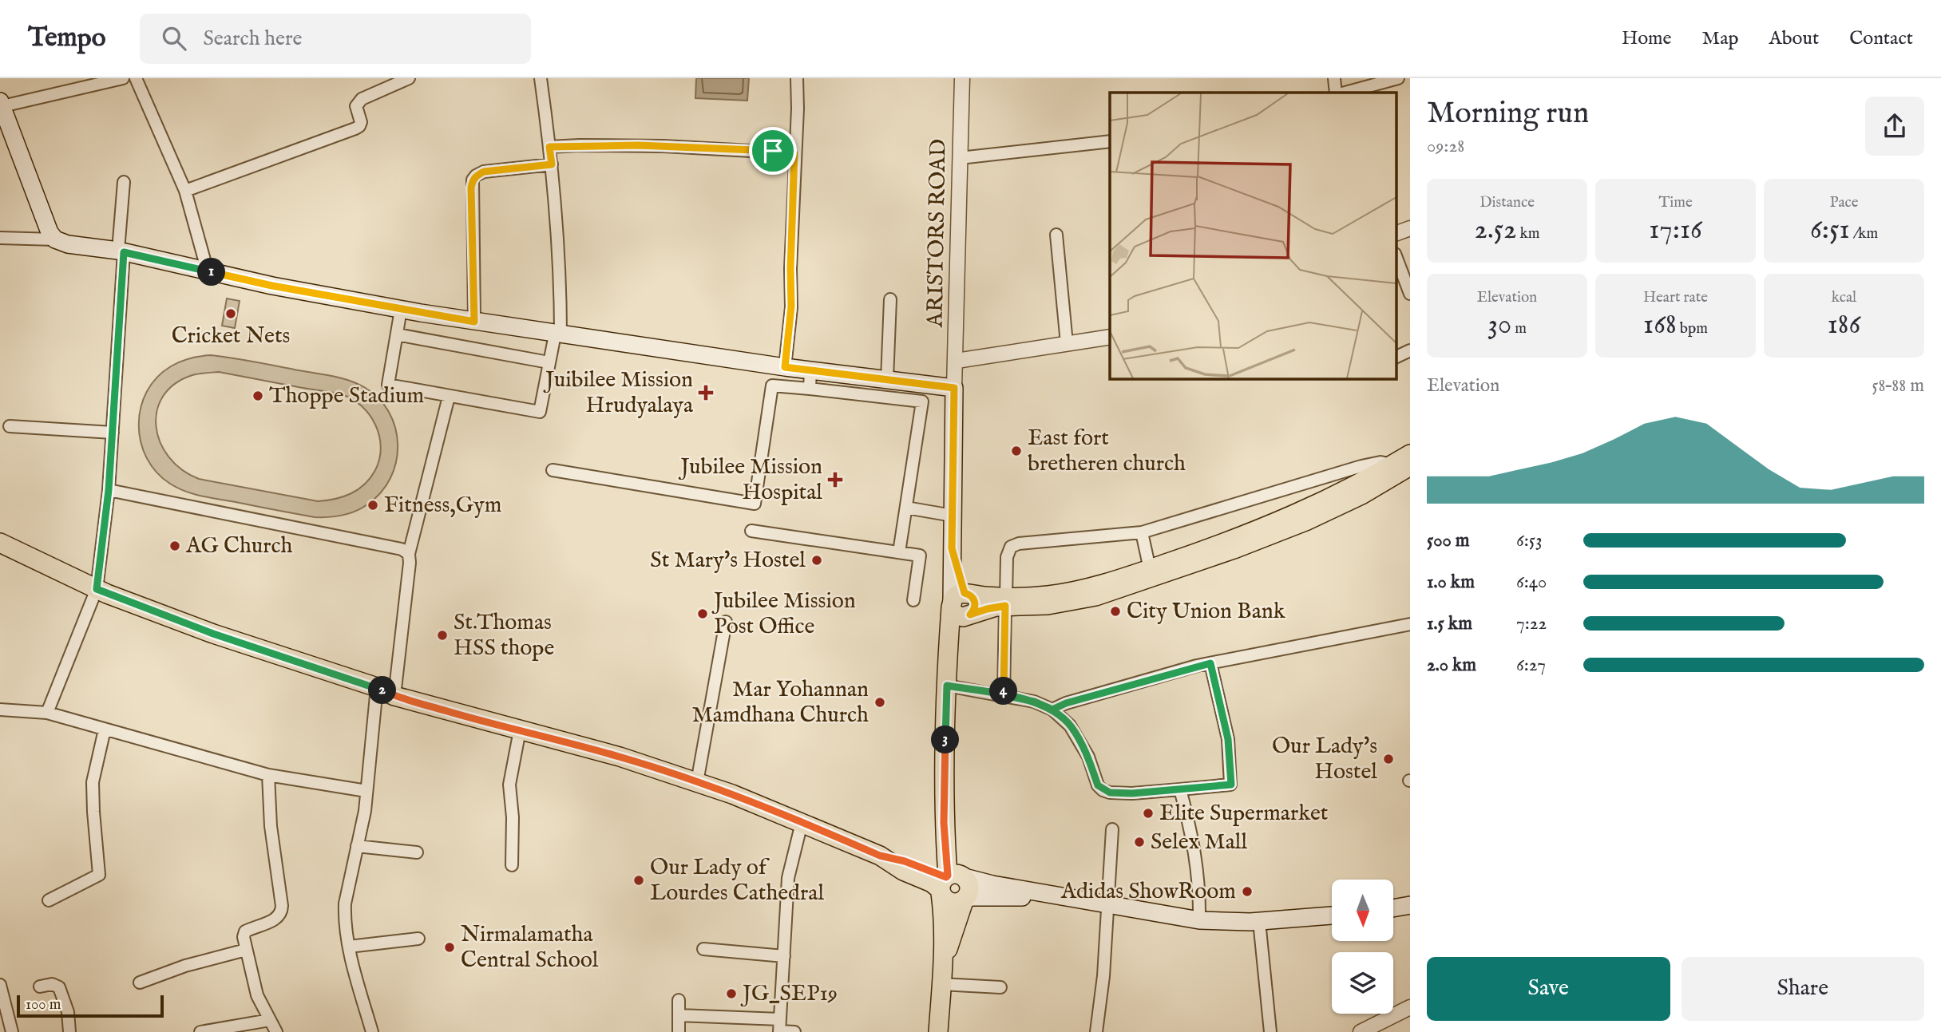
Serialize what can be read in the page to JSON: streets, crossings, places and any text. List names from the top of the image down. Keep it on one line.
{"streets":{"street":["ARISTORS ROAD"]},"places":{"other":["Cricket Nets","Thoppe Stadium","East fort bretheren church","Fitness,Gym","AG Church","St Mary's Hostel","City Union Bank","Jubilee Mission Post Office","St.Thomas HSS thope","Mar Yohannan Mamdhana Church","Our Lady's Hostel","Elite Supermarket","Selex Mall","Our Lady of Lourdes Cathedral","Adidas ShowRoom","Nirmalamatha Central School","JG_SEP19"],"health":["Juibilee Mission Hrudyalaya","Jubilee Mission Hospital"]},"scale_bar":"100 m","north":"bottom","page":{"header":"Tempo","search":"Search here","nav":["Home","Map","About","Contact"],"heading":["Morning run","09:28"],"stats":[["Distance","2.52 km"],["Time","17:16"],["Pace","6:51 /km"],["Elevation","30 m"],["Heart rate","168 bpm"],["kcal","186"]],"pins":["1","2","4","3"],"chart":["Elevation","58–88 m"],"list":[{"name":"500 m","note":"6:53"},{"name":"1.0 km","note":"6:40"},{"name":"1.5 km","note":"7:22"},{"name":"2.0 km","note":"6:27"}],"buttons":["Save","Share"],"scale":"100 m"}}
